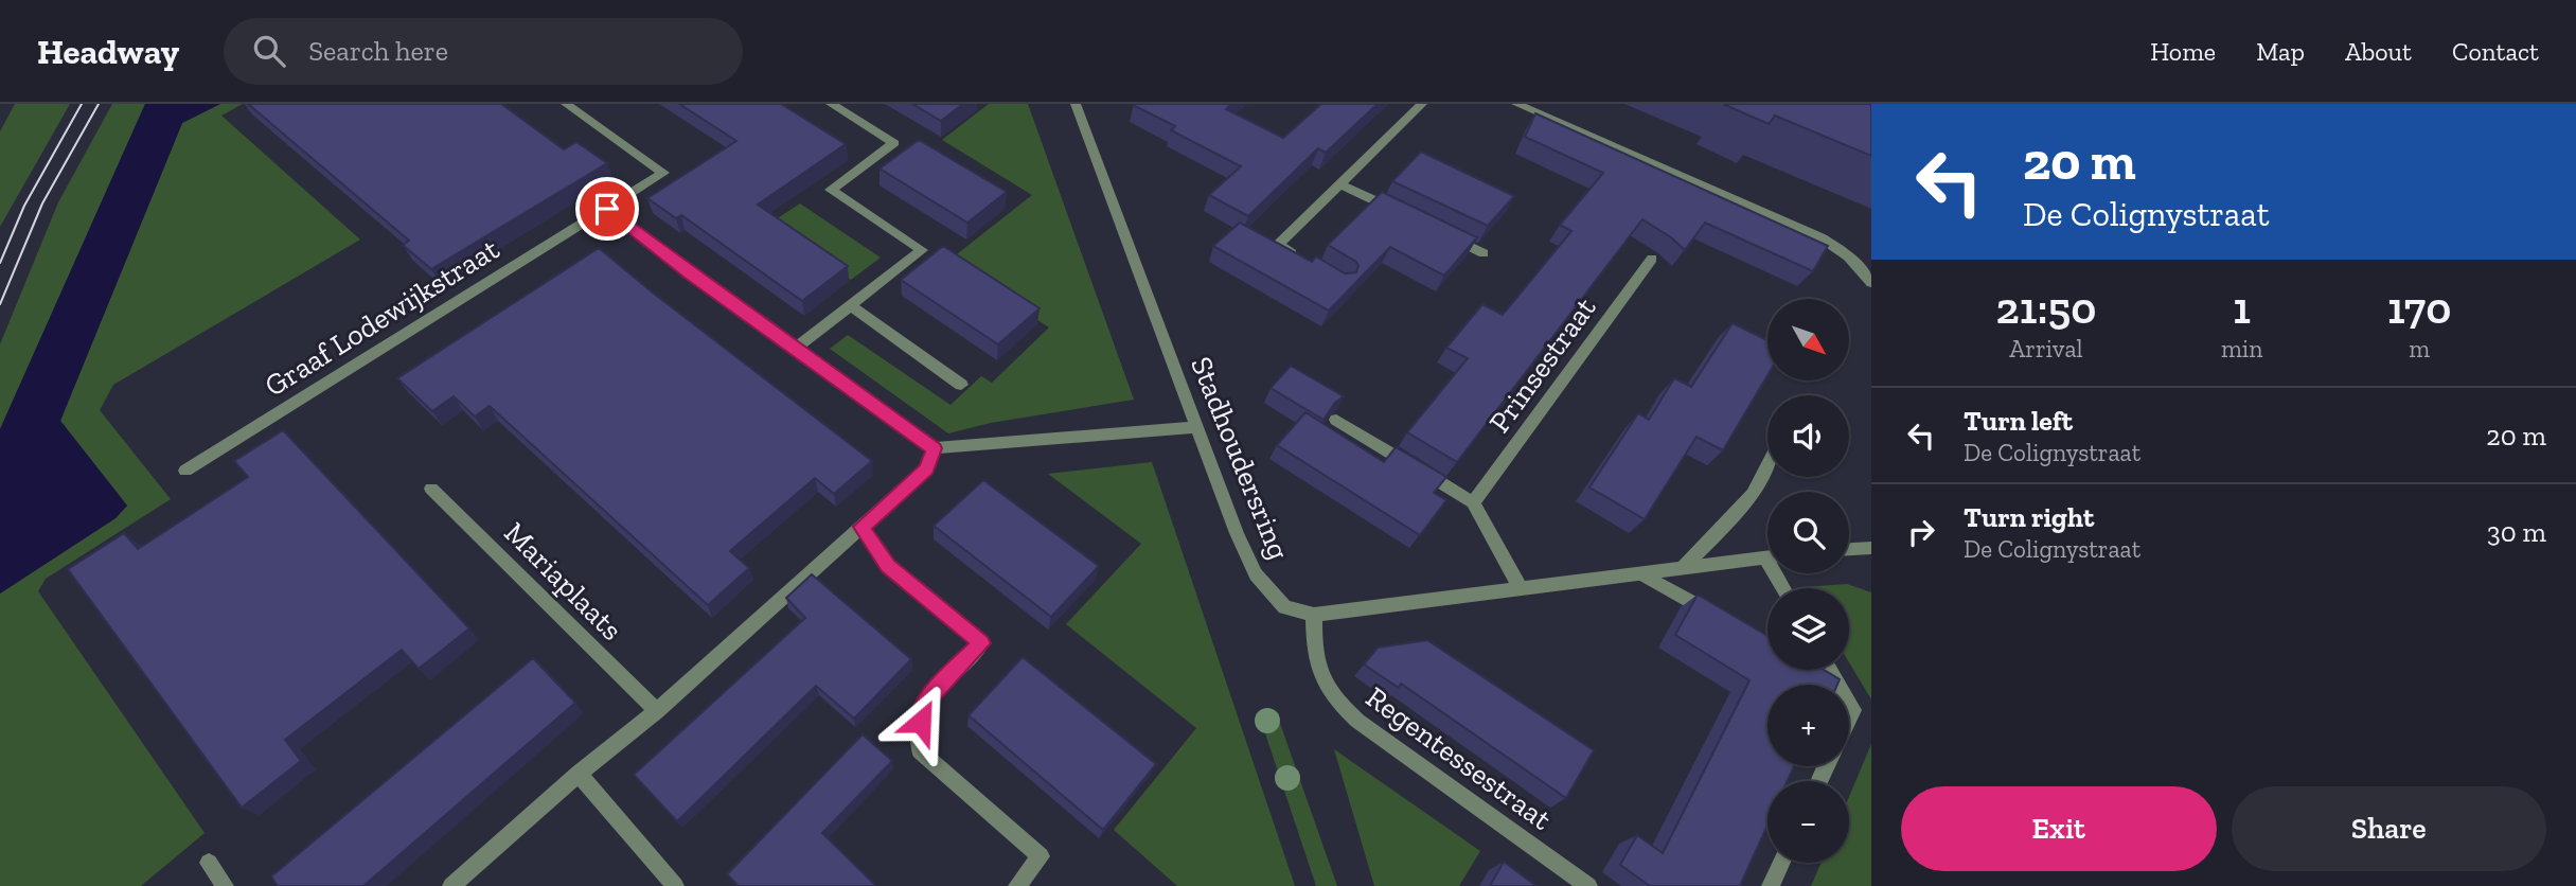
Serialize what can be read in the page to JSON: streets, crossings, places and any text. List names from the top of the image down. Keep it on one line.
{"streets":{"street":["Graaf Lodewijkstraat","Prinsestraat","Stadhoudersring","Mariaplaats","Regentessestraat"]},"crossings":[["Stadhoudersring","Regentessestraat"]],"north":"bottom right","page":{"header":"Headway","search":"Search here","nav":["Home","Map","About","Contact"],"turn":["20 m","De Colignystraat"],"eta":["21:50","Arrival","1","min","170","m"],"map_buttons":["+","−"],"list":[{"name":"Turn left","note":"De Colignystraat","value":"20 m"},{"name":"Turn right","note":"De Colignystraat","value":"30 m"}],"buttons":["Exit","Share"]}}
